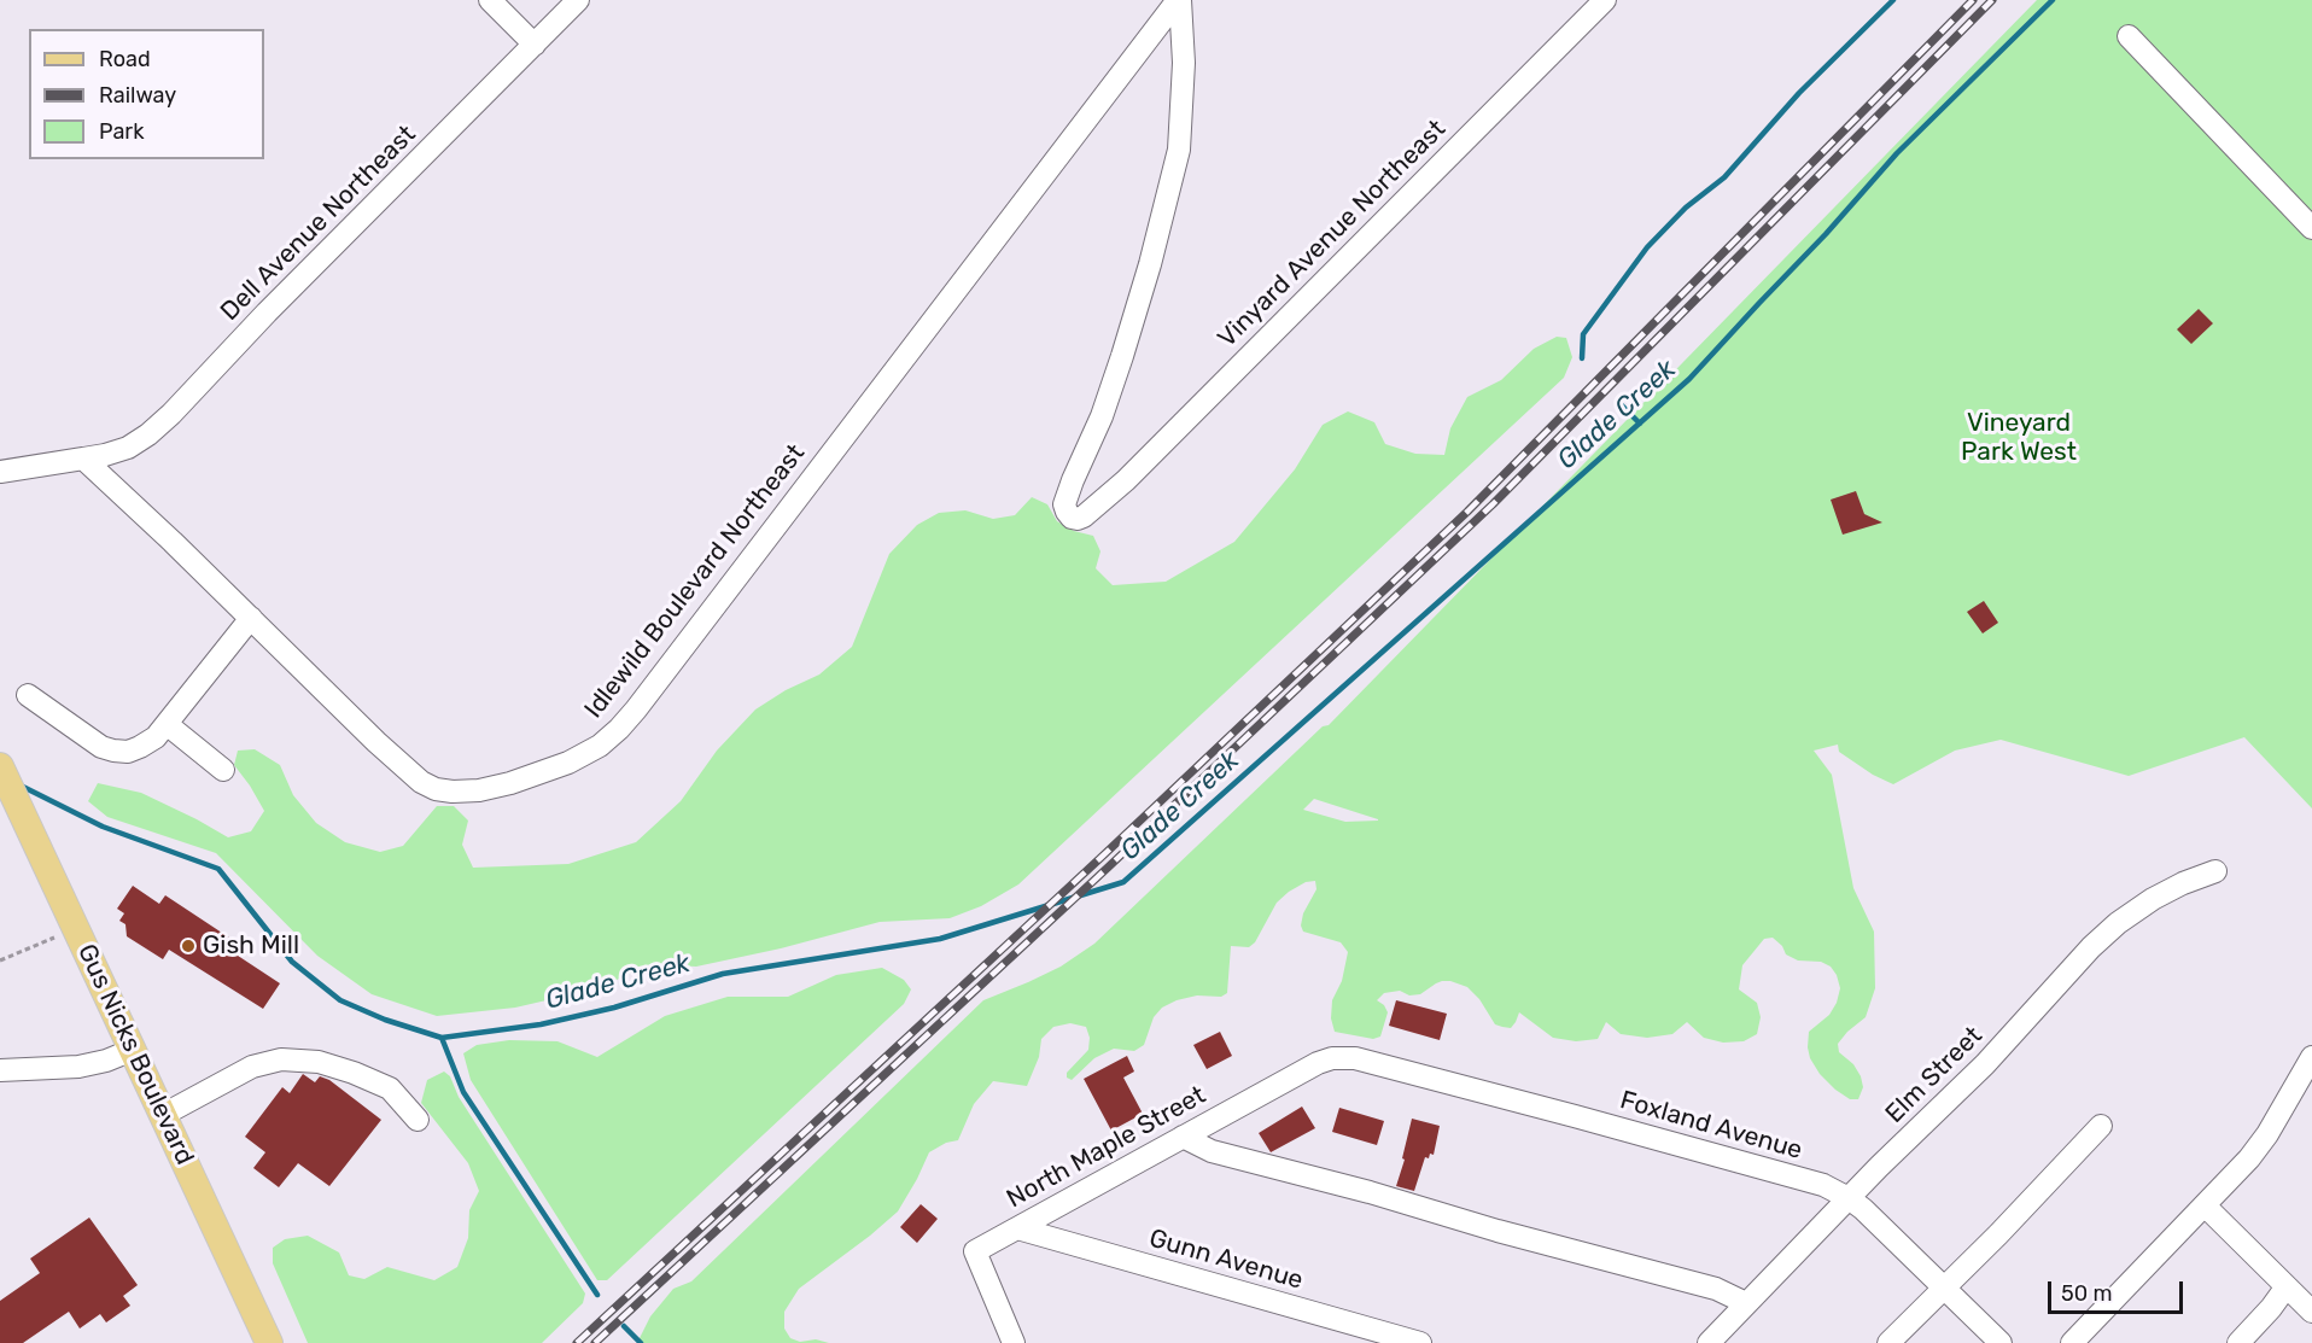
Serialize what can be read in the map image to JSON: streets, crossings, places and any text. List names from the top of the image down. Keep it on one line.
{"streets":{"main road":["Gus Nicks Boulevard"],"street":["Dell Avenue Northeast","Vinyard Avenue Northeast","Idlewild Boulevard Northeast","Elm Street","Foxland Avenue","North Maple Street","Gunn Avenue"]},"crossings":[["Dell Avenue Northeast","Idlewild Boulevard Northeast"],["Vinyard Avenue Northeast","Idlewild Boulevard Northeast"],["Elm Street","Foxland Avenue"],["Foxland Avenue","North Maple Street"],["North Maple Street","Gunn Avenue"]],"water":["Glade Creek"],"parks":["Vineyard Park West"],"places":["Gish Mill"],"legend":["Road","Railway","Park"],"scale_bar":"50 m"}
